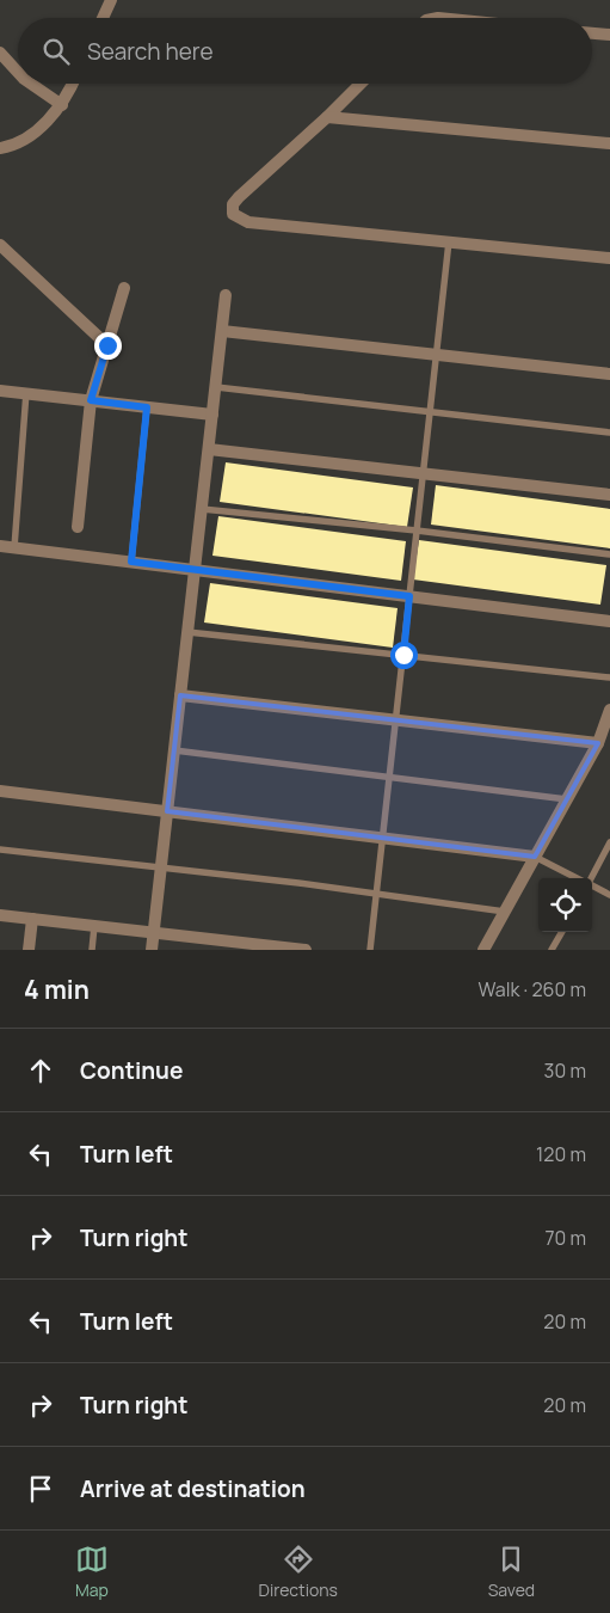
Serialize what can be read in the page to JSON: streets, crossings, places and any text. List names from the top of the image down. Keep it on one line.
{"page":{"search":"Search here","heading":["4 min","Walk · 260 m"],"list":[["Continue","30 m"],["Turn left","120 m"],["Turn right","70 m"],["Turn left","20 m"],["Turn right","20 m"],"Arrive at destination"],"nav":["Map","Directions","Saved"]}}
